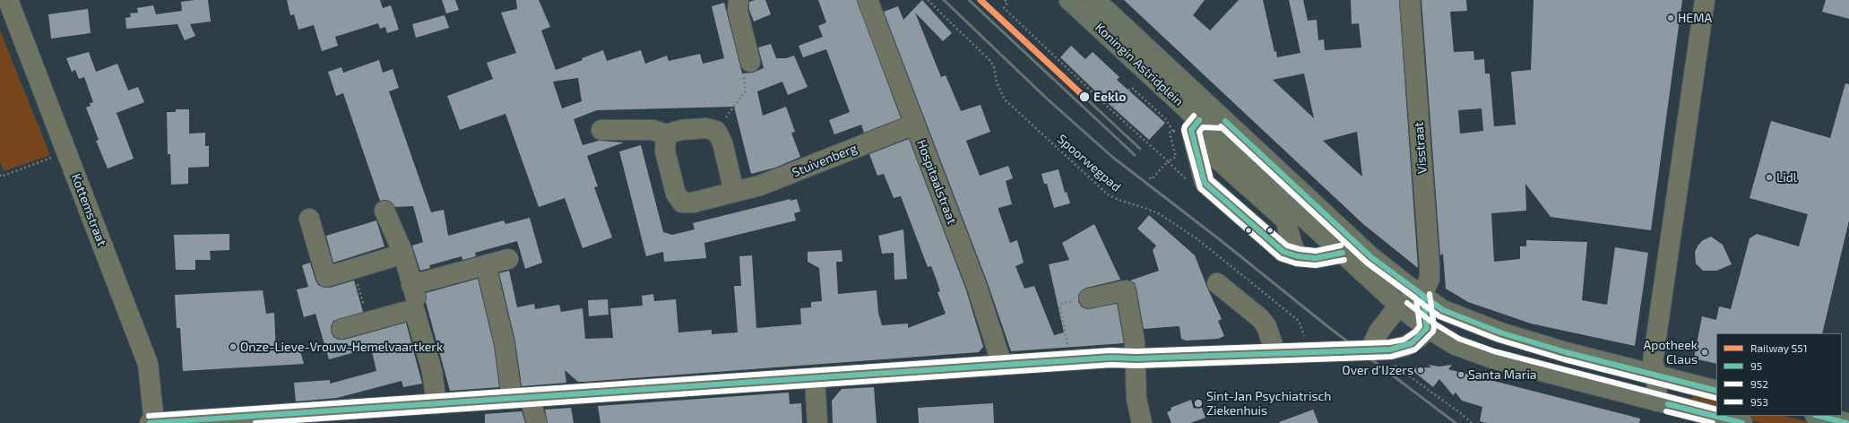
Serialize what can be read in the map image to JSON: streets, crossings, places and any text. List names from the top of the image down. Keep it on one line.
{"streets":{"main road":["Koningin Astridplein"],"street":["Visstraat","Stuivenberg","Hospitaalstraat","Kottemstraat"],"path":["Spoorwegpad"]},"crossings":[["Koningin Astridplein","Visstraat"],["Stuivenberg","Hospitaalstraat"]],"places":["HEMA","Eeklo","Lidl","Onze-Lieve-Vrouw-Hemelvaartkerk","Apotheek Claus","Over d'IJzers","Santa Maria","Sint-Jan Psychiatrisch Ziekenhuis"],"lines":["rail line S51","transit line 952","transit line 95","transit line 953"],"legend":["Railway S51","95","952","953"]}
